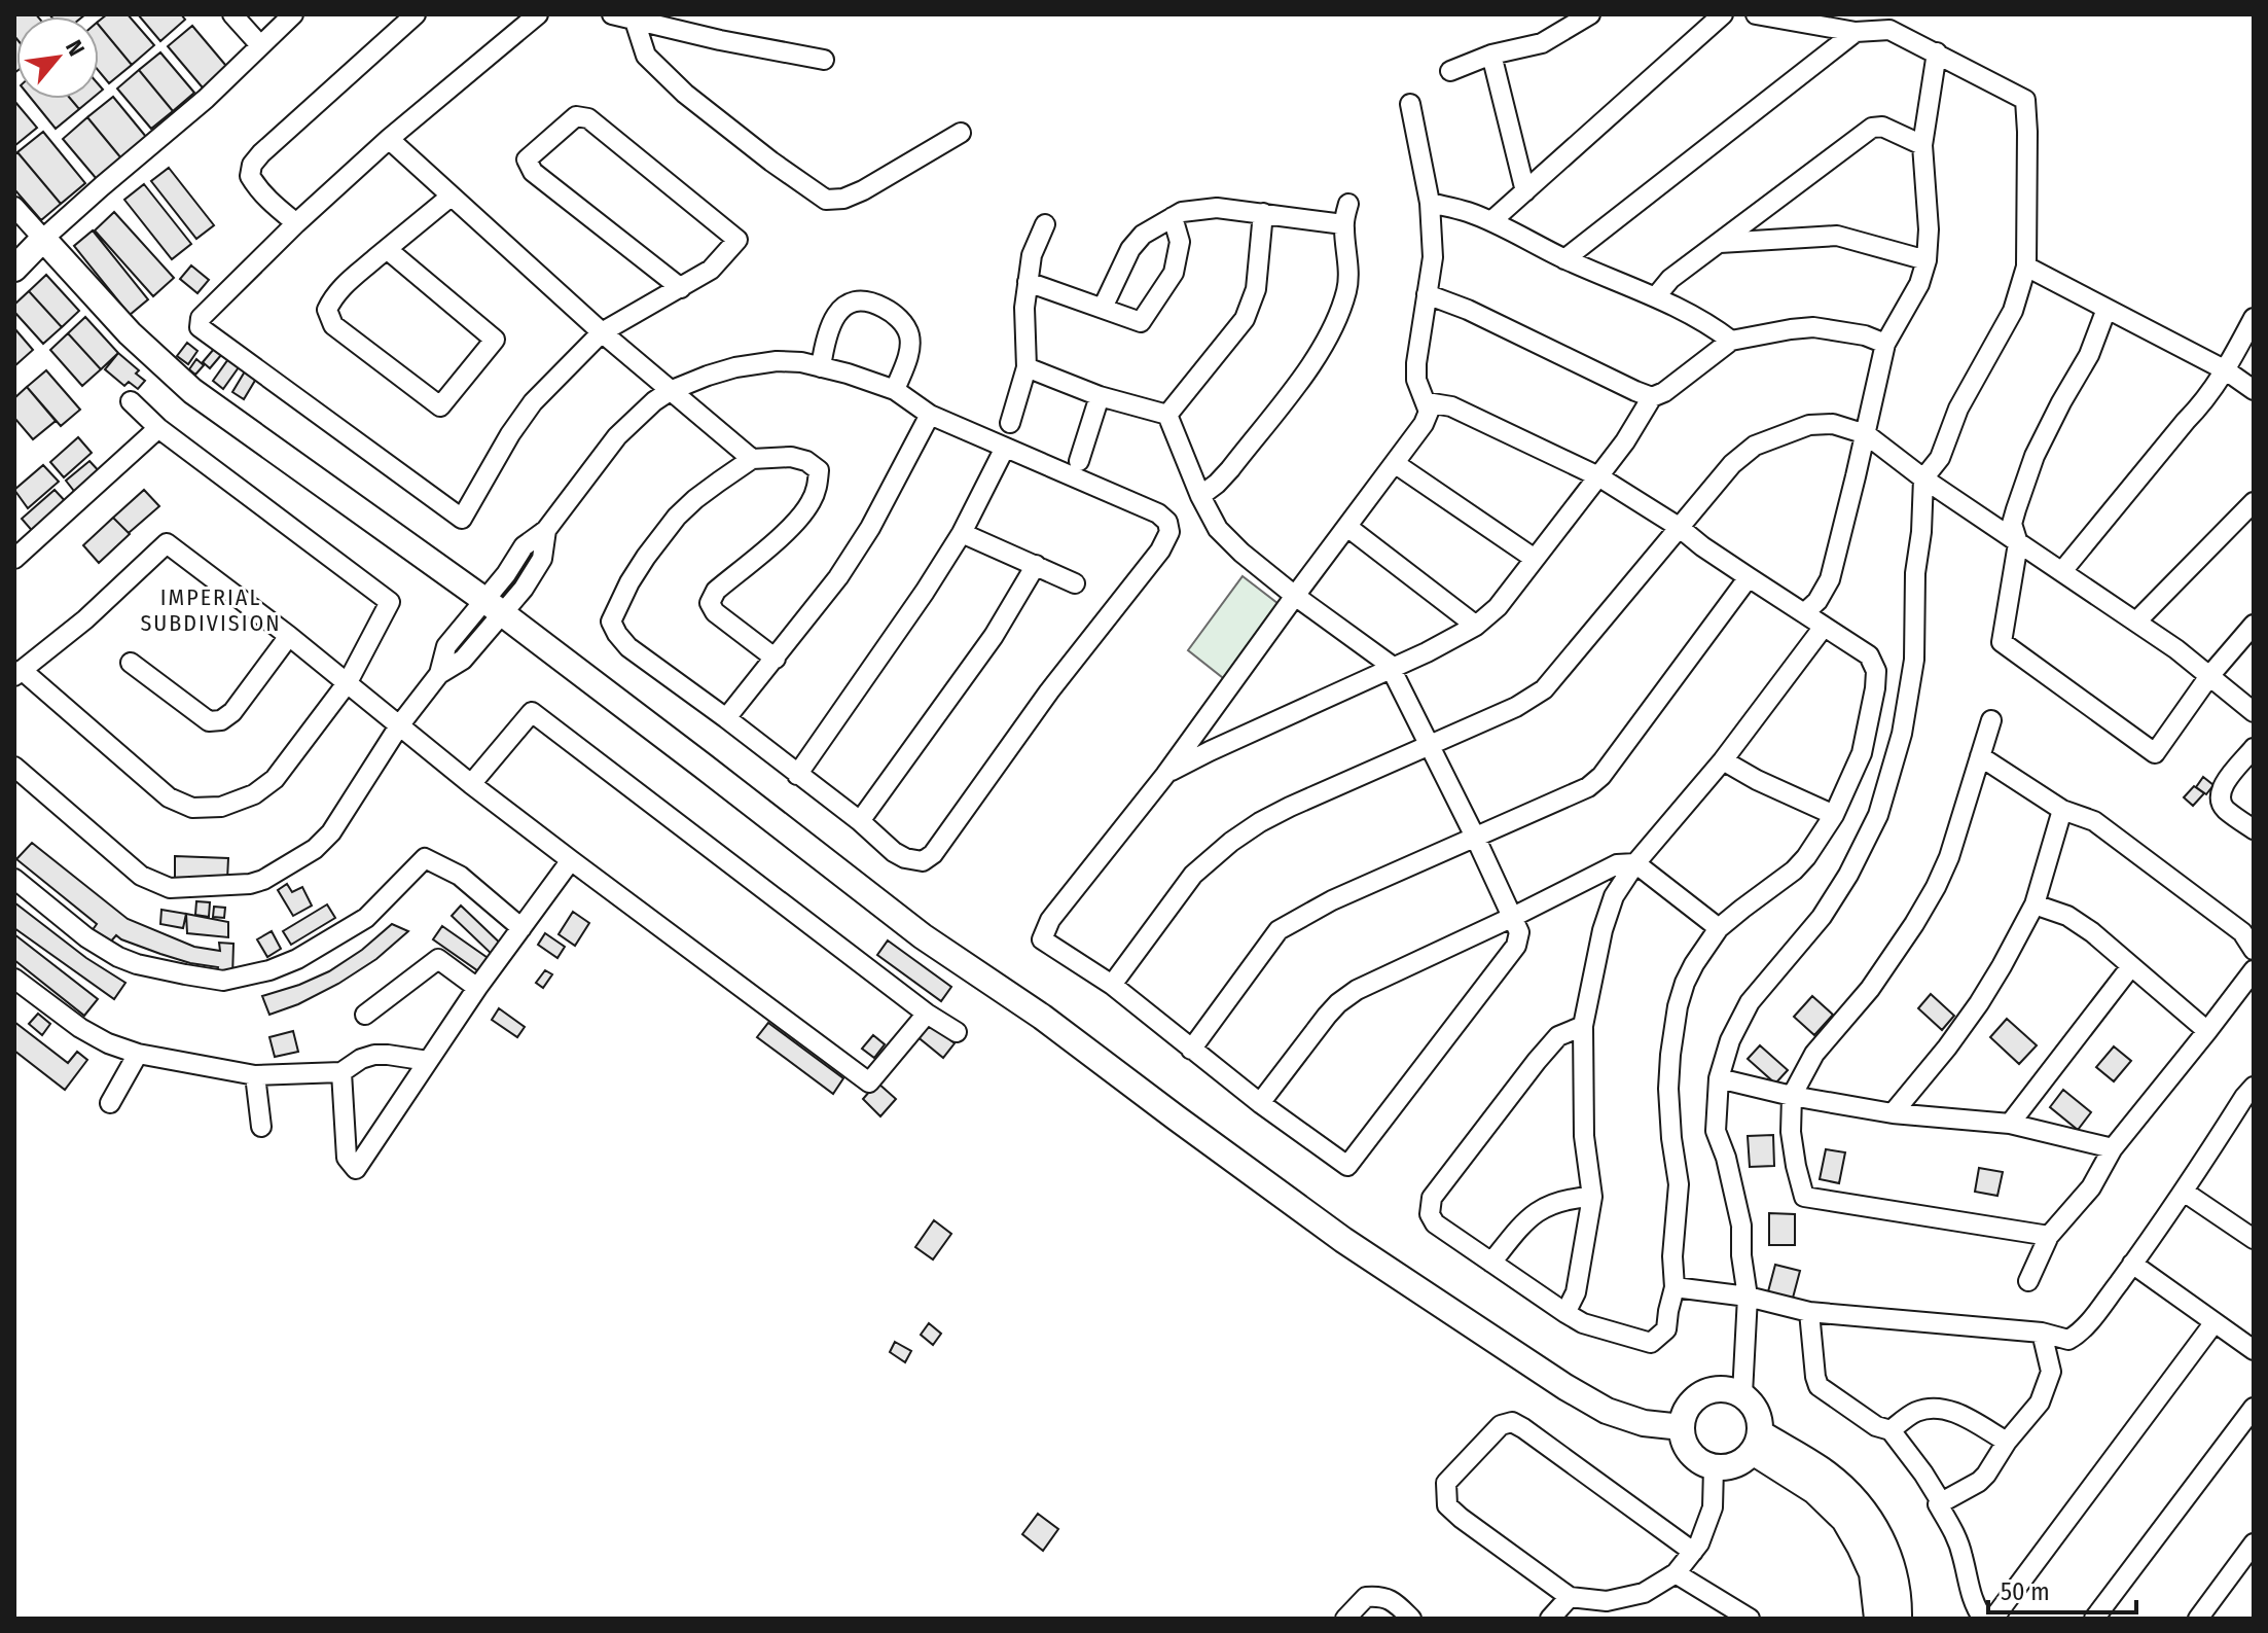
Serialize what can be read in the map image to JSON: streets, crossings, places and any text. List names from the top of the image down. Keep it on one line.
{"districts":["IMPERIAL SUBDIVISION"],"scale_bar":"50 m","north":"top right"}
